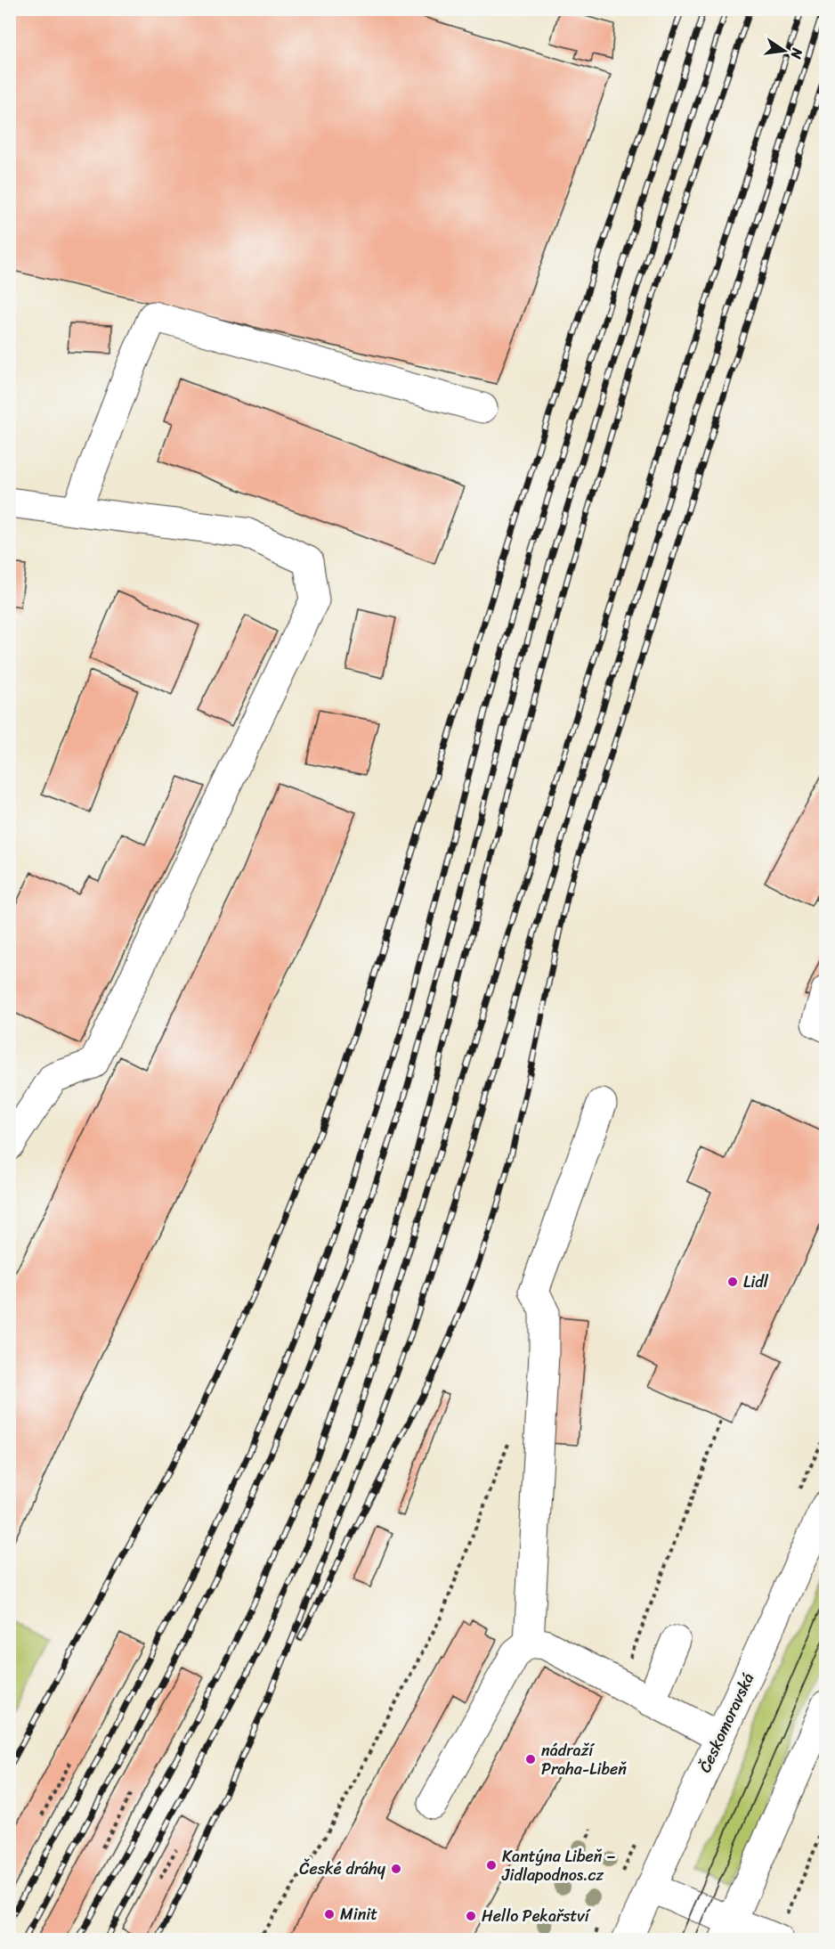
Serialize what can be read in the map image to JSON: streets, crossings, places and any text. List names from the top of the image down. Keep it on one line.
{"streets":{"main road":["Českomoravská"]},"places":["Lidl","nádraží Praha-Libeň","Kantýna Libeň – Jidlapodnos.cz","České dráhy","Minit","Hello Pekařství"],"north":"right"}
